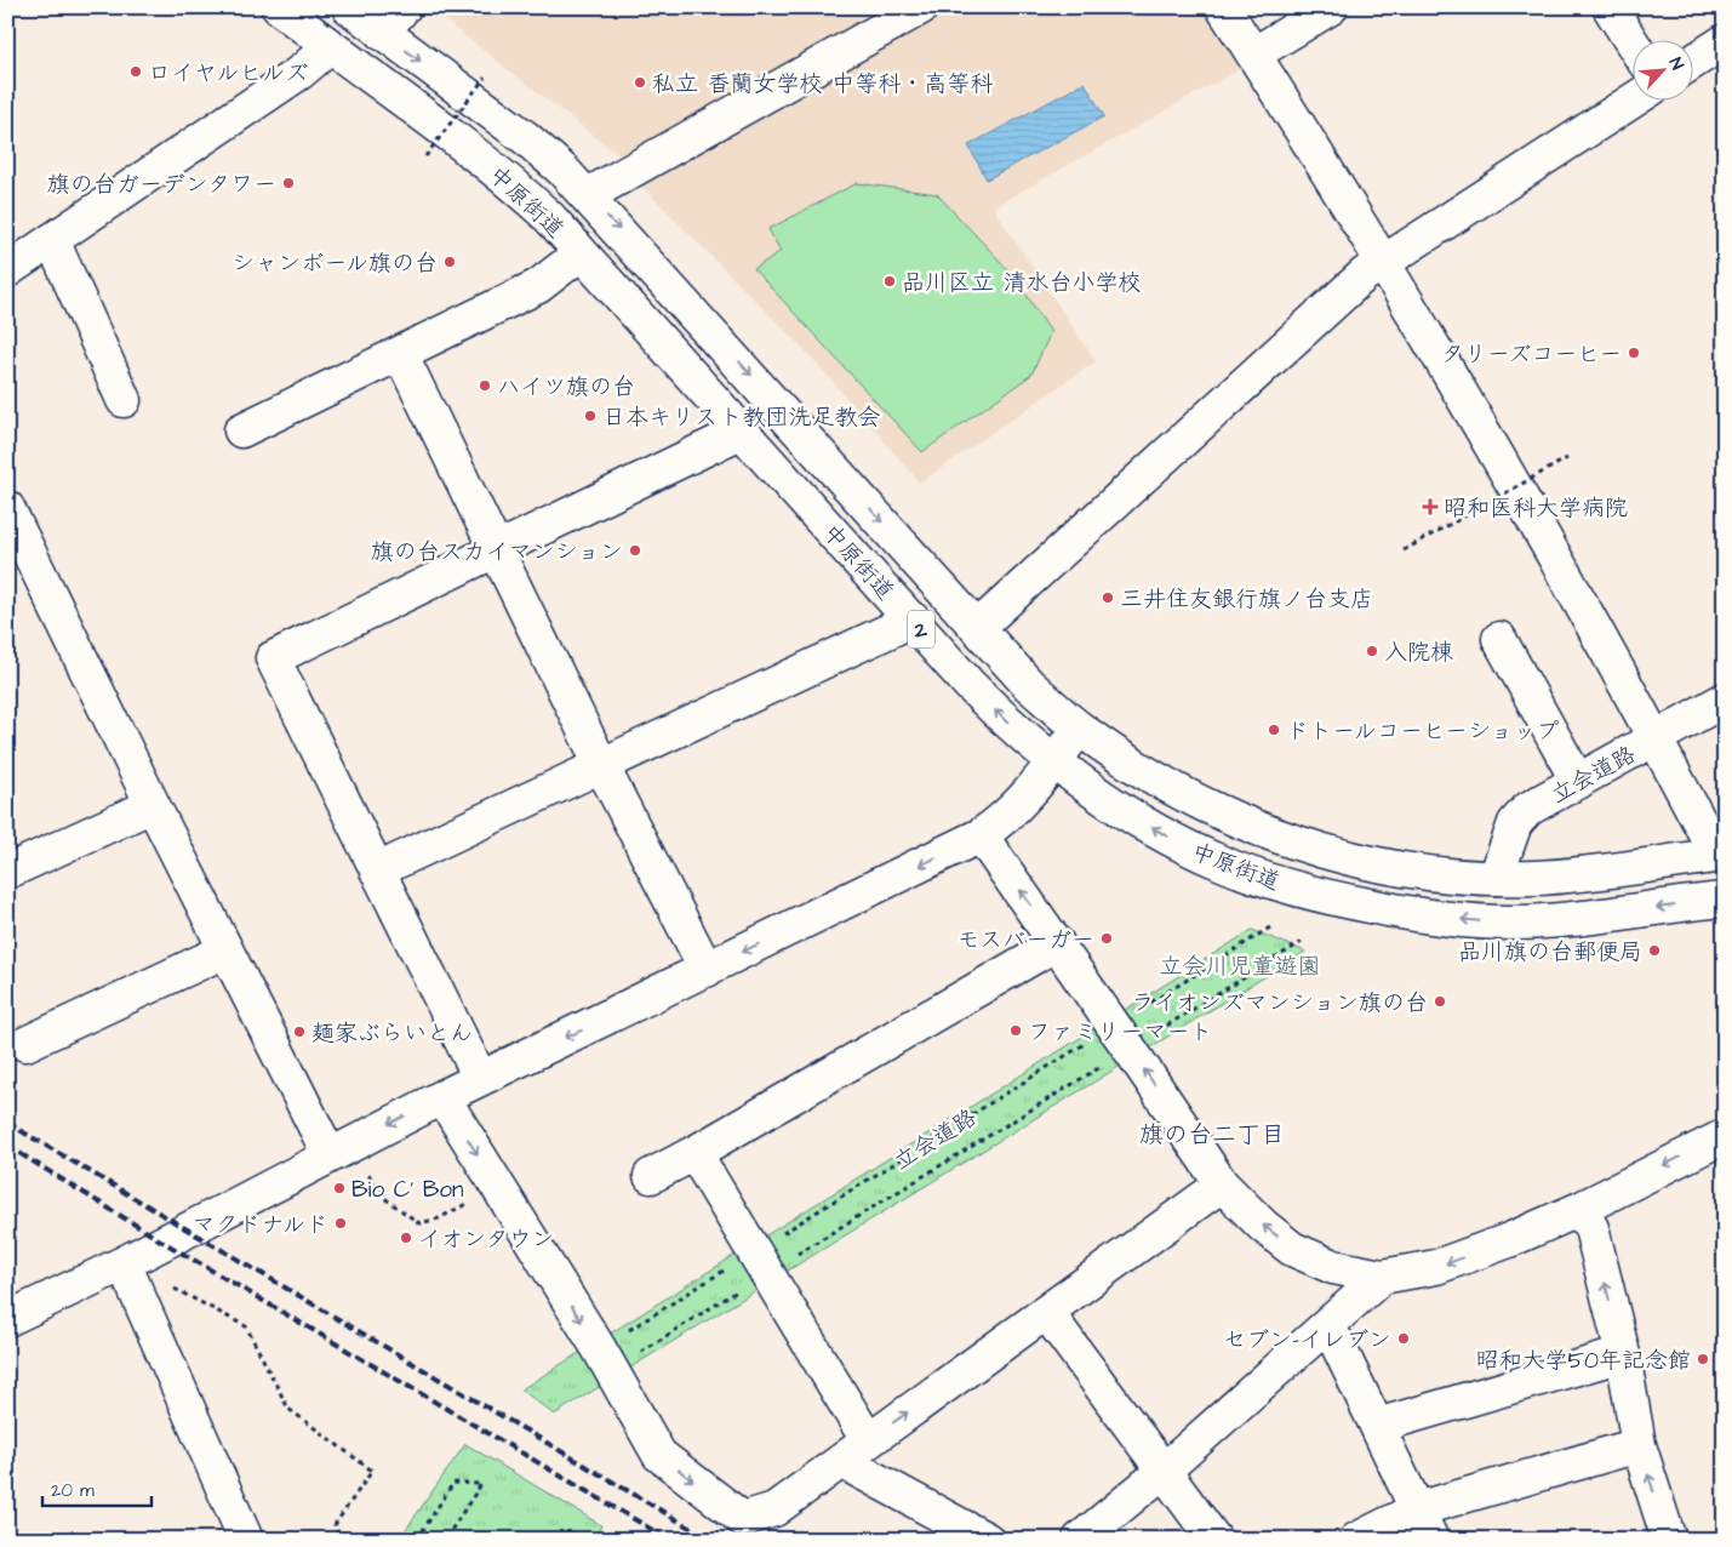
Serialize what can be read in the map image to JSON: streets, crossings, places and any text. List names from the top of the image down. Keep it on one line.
{"streets":{"street":["中原街道","2","立会道路"]},"crossings":[["中原街道","立会道路"]],"districts":["旗の台二丁目"],"parks":["立会川児童遊園"],"places":{"other":["ロイヤルヒルズ","私立 香蘭女学校 中等科・高等科","旗の台ガーデンタワー","シャンボール旗の台","品川区立 清水台小学校","タリーズコーヒー","ハイツ旗の台","日本キリスト教団洗足教会","旗の台スカイマンション","三井住友銀行旗ノ台支店","入院棟","ドトールコーヒーショップ","モスバーガー","品川旗の台郵便局","ライオンズマンション旗の台","ファミリーマート","麺家ぶらいとん","Bio C' Bon","マクドナルド","イオンタウン","セブン-イレブン","昭和大学50年記念館"],"health":["昭和医科大学病院"]},"scale_bar":"20 m","north":"top right"}
